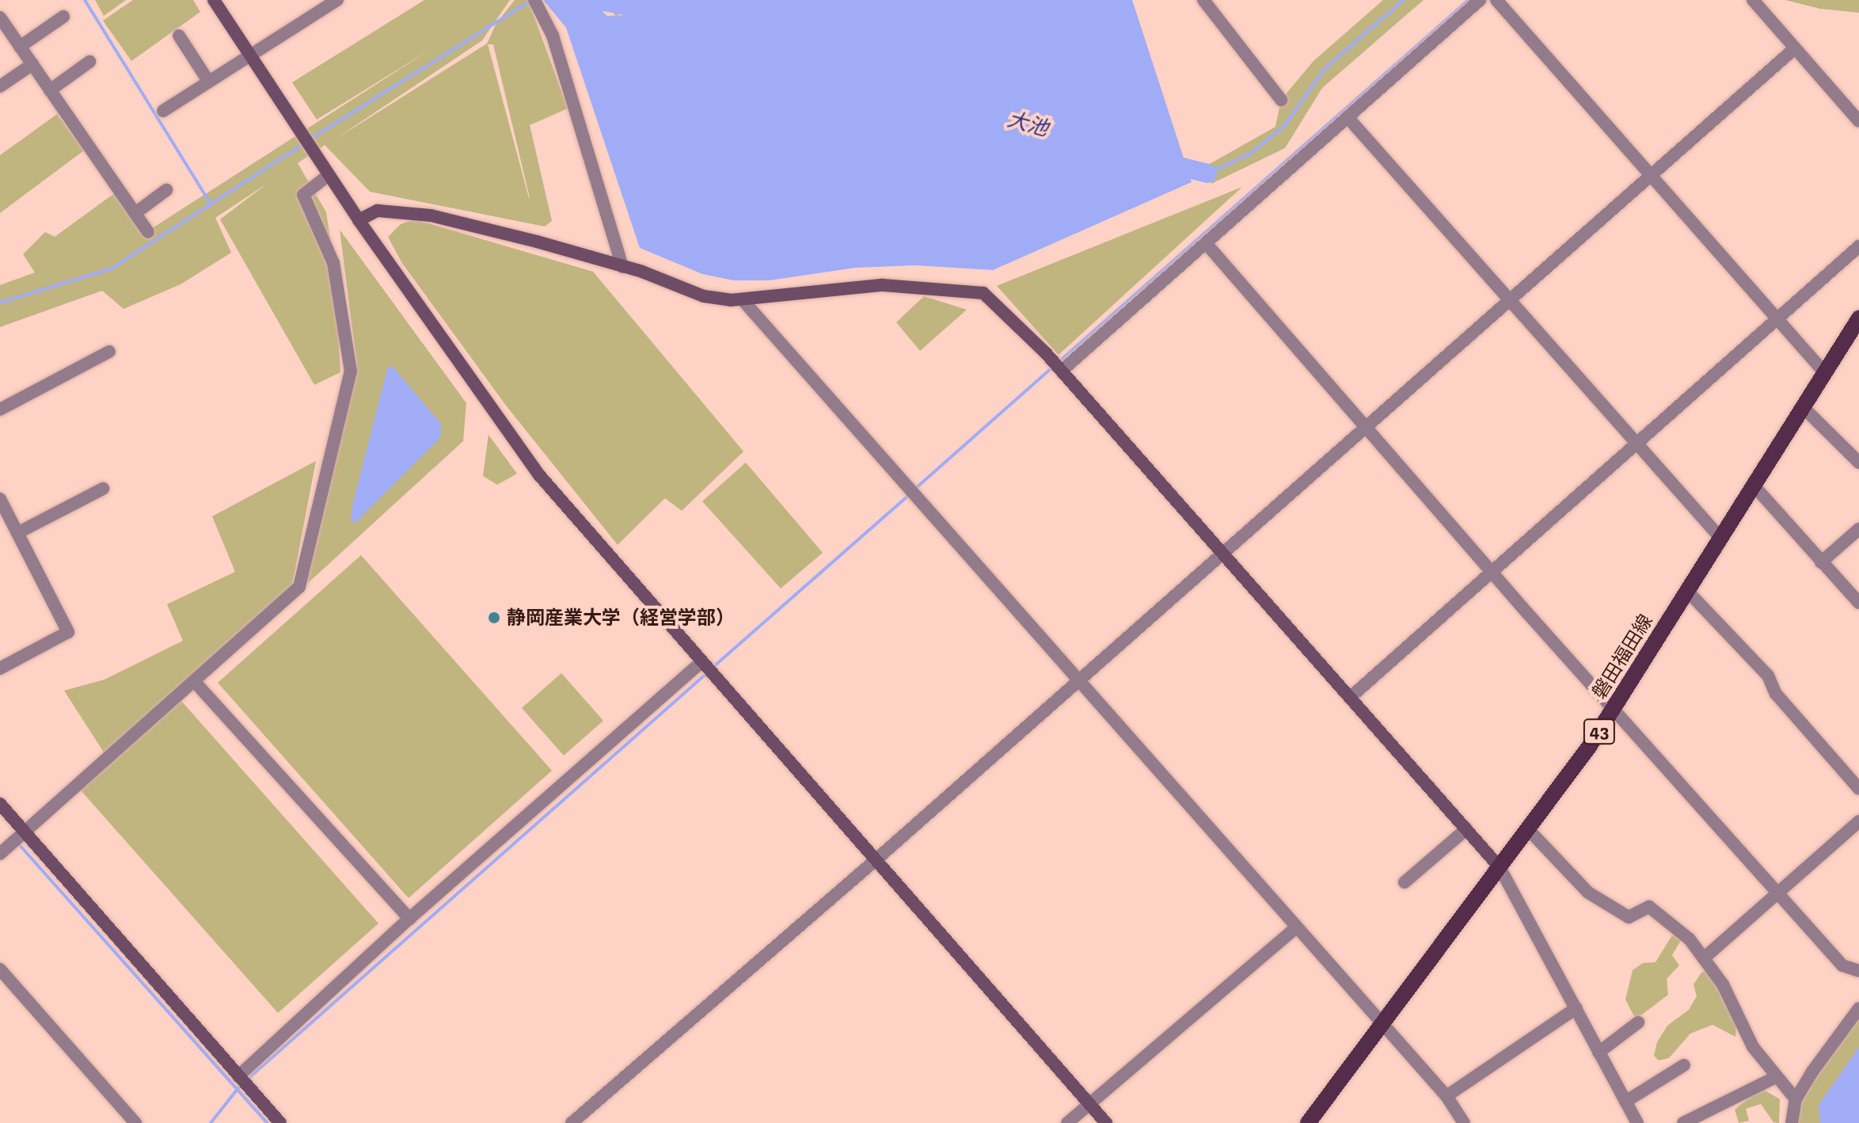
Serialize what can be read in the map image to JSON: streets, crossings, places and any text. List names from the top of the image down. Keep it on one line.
{"streets":{"main road":["磐田福田線","43"]},"water":["大池"],"places":["静岡産業大学（経営学部）"]}
